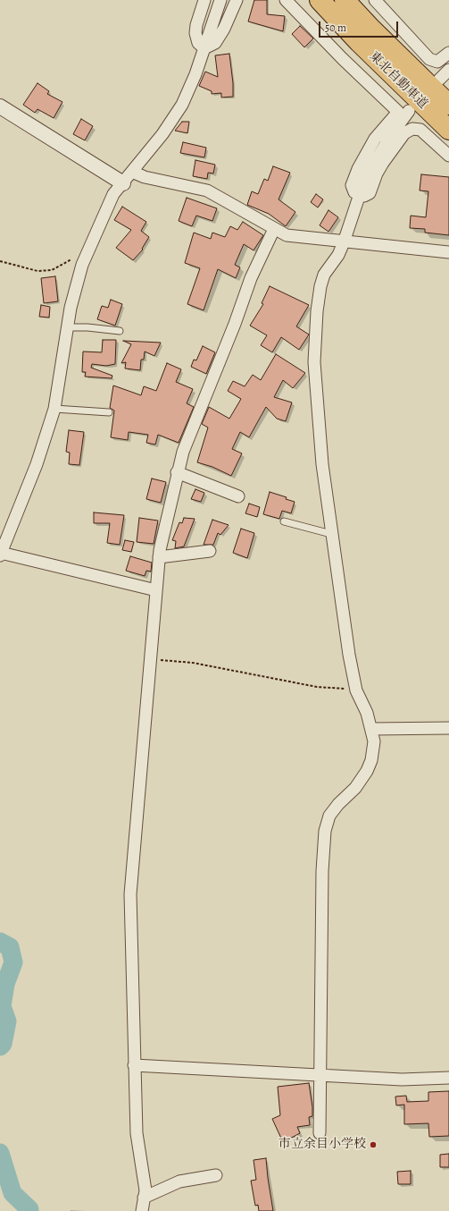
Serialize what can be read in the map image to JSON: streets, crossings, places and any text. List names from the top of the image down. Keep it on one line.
{"streets":{"highway":["東北自動車道"]},"places":["市立余目小学校"],"scale_bar":"50 m"}
